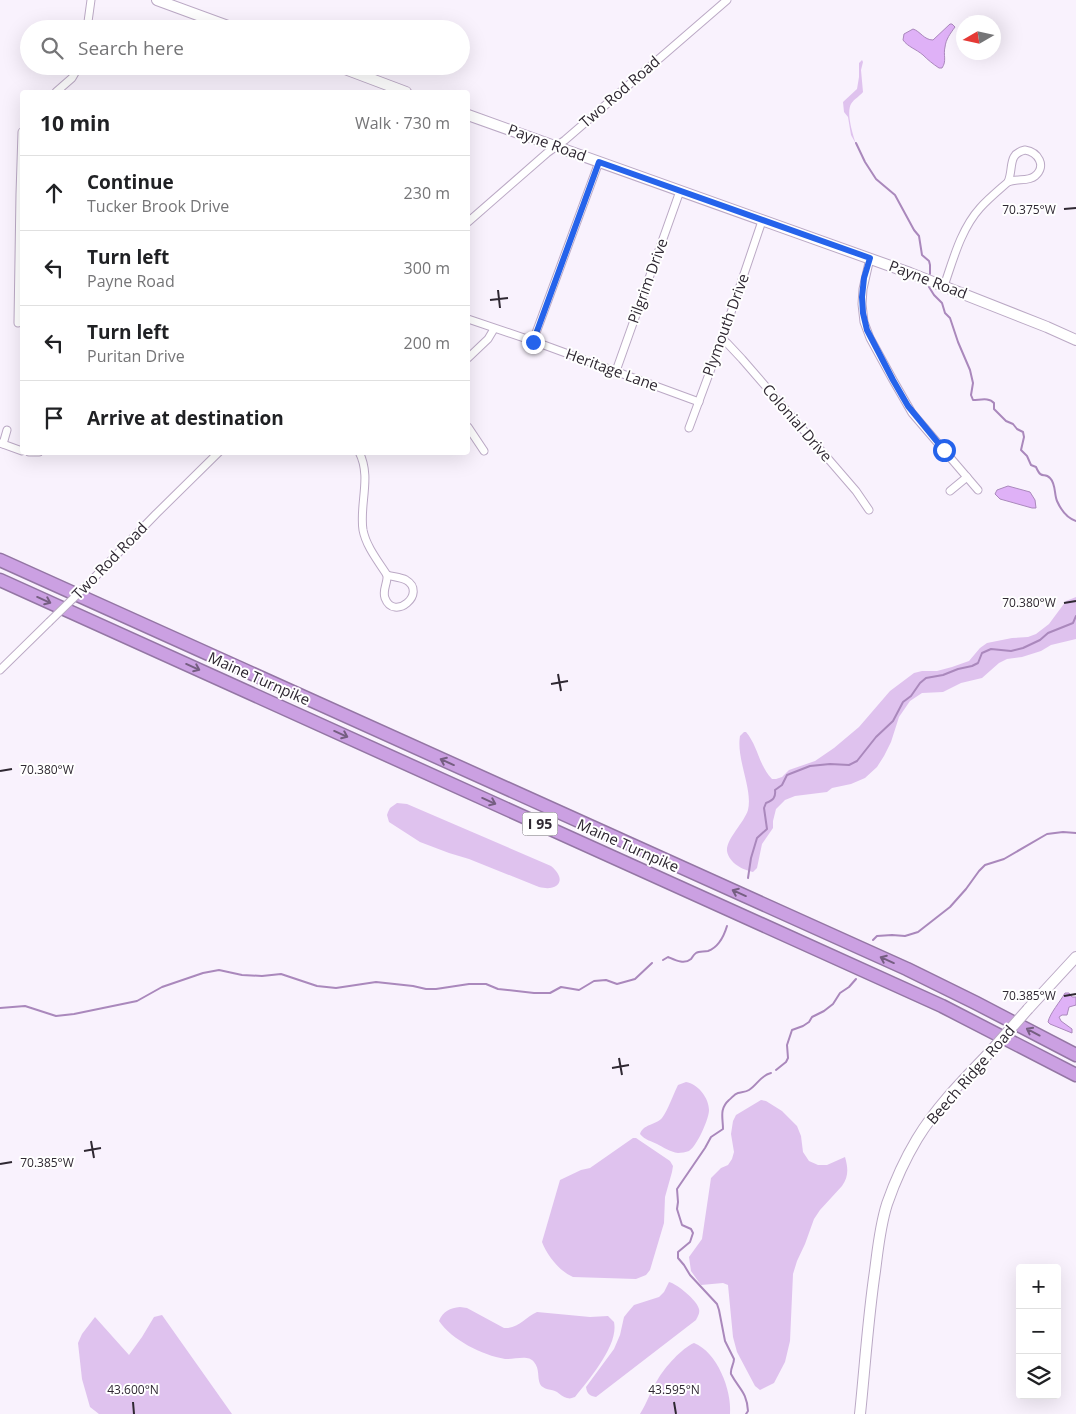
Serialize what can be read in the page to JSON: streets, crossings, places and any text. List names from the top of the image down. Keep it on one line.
{"streets":{"highway":["Maine Turnpike","I 95"],"main road":["Payne Road","Beech Ridge Road"],"street":["Two Rod Road","Pilgrim Drive","Plymouth Drive","Heritage Lane","Colonial Drive"]},"crossings":[["Two Rod Road","Payne Road"],["Payne Road","Pilgrim Drive"],["Payne Road","Plymouth Drive"],["Pilgrim Drive","Heritage Lane"],["Plymouth Drive","Heritage Lane"],["Plymouth Drive","Colonial Drive"]],"north":"left","page":{"search":"Search here","heading":["10 min","Walk · 730 m"],"list":[["Continue","Tucker Brook Drive","230 m"],["Turn left","Payne Road","300 m"],["Turn left","Puritan Drive","200 m"],"Arrive at destination"],"map_buttons":["+","−"]},"coordinates":["70.375°W","70.380°W","70.385°W","43.600°N","43.595°N"]}
